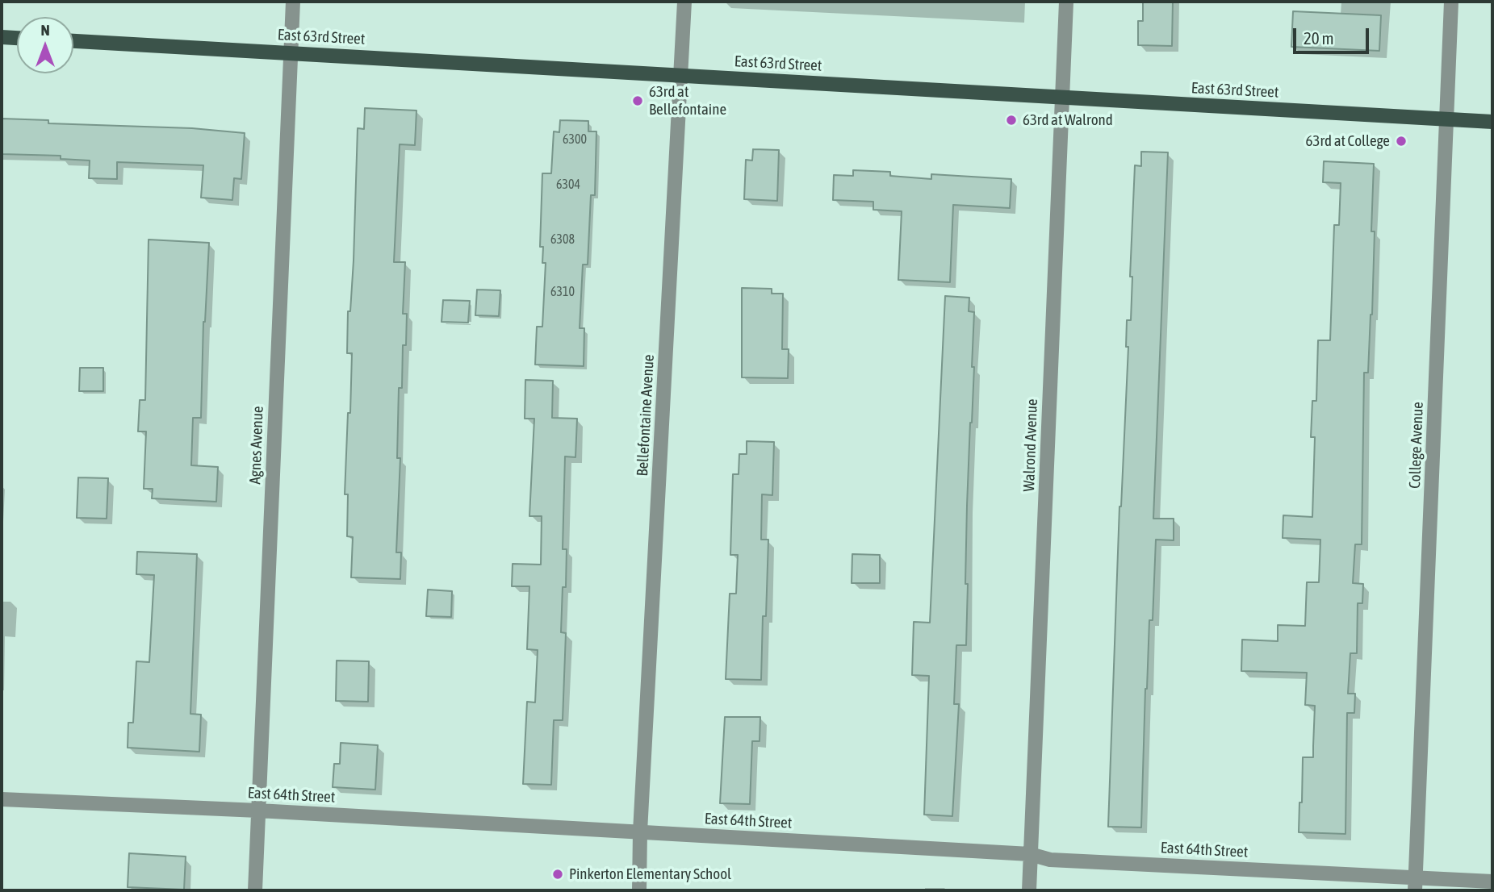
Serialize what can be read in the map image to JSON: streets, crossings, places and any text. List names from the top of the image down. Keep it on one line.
{"streets":{"main road":["East 63rd Street"],"street":["Bellefontaine Avenue","Agnes Avenue","Walrond Avenue","College Avenue","East 64th Street"]},"crossings":[["East 63rd Street","Bellefontaine Avenue"],["East 63rd Street","Agnes Avenue"],["East 63rd Street","Walrond Avenue"],["East 63rd Street","College Avenue"],["Bellefontaine Avenue","East 64th Street"],["Agnes Avenue","East 64th Street"],["Walrond Avenue","East 64th Street"],["College Avenue","East 64th Street"]],"places":["63rd at Bellefontaine","63rd at Walrond","63rd at College","Pinkerton Elementary School"],"house_numbers":["6300","6304","6308","6310"],"scale_bar":"20 m","north":"top"}
